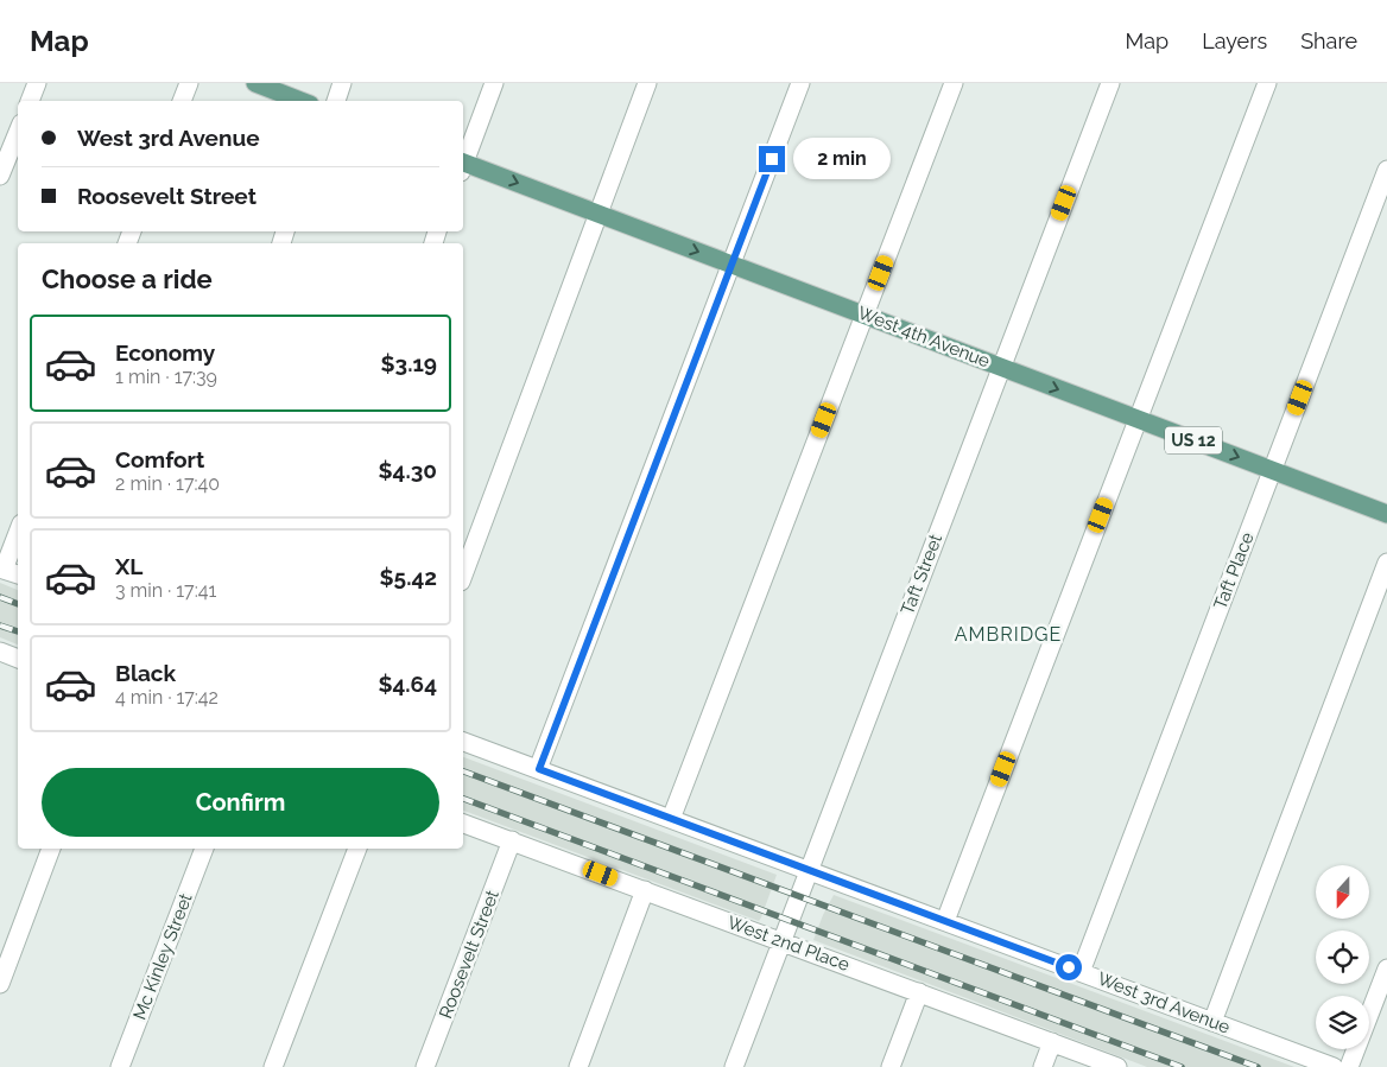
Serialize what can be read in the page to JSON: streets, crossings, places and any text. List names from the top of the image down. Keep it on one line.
{"streets":{"main road":["West 4th Avenue","US 12"],"street":["Taft Place","Taft Street","West 2nd Place","Roosevelt Street","Mc Kinley Street","West 3rd Avenue"]},"crossings":[["West 4th Avenue","Taft Place"],["West 4th Avenue","Taft Street"],["Taft Place","West 3rd Avenue"],["Taft Street","West 2nd Place"],["Taft Street","West 3rd Avenue"],["West 2nd Place","Roosevelt Street"]],"one_way":["West 4th Avenue"],"districts":["AMBRIDGE"],"north":"bottom","page":{"header":"Map","nav":["Map","Layers","Share"],"banner":["West 3rd Avenue","Roosevelt Street"],"bubble":"2 min","heading":"Choose a ride","list":[{"name":"Economy","note":"1 min · 17:39","value":"$3.19"},{"name":"Comfort","note":"2 min · 17:40","value":"$4.30"},{"name":"XL","note":"3 min · 17:41","value":"$5.42"},{"name":"Black","note":"4 min · 17:42","value":"$4.64"}],"buttons":"Confirm"}}
